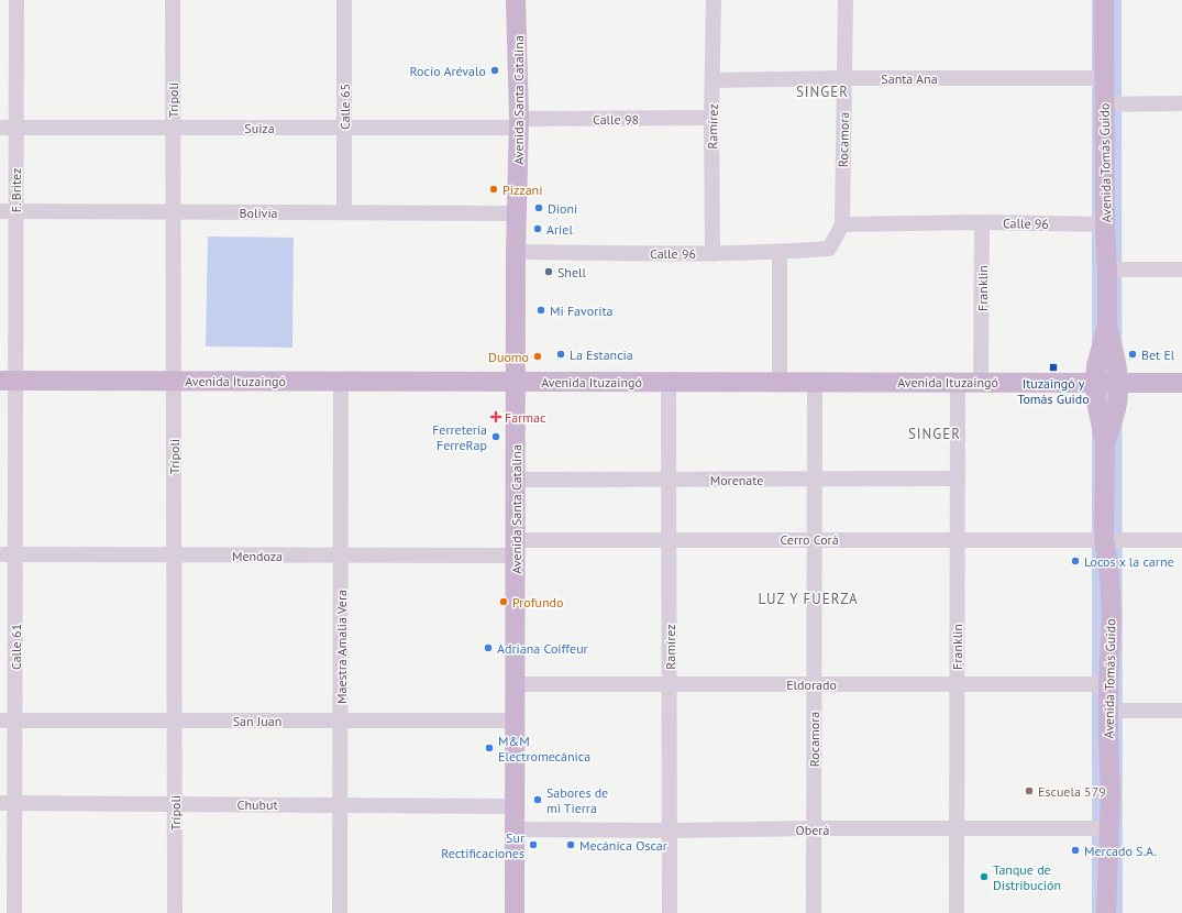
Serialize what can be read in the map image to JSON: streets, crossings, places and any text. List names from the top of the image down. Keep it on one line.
{"streets":{"main road":["Avenida Santa Catalina","Avenida Tomás Guido","Avenida Ituzaingó"],"street":["Santa Ana","Trípoli","Calle 65","Calle 98","Ramírez","Suiza","Rocamora","F. Britez","Bolivia","Calle 96","Franklin","Morenate","Cerro Corá","Mendoza","Calle 61","Maestra Amalia Vera","Eldorado","San Juan","Chubut","Oberá"]},"crossings":[["Santa Ana","Ramírez"],["Santa Ana","Rocamora"],["Santa Ana","Avenida Tomás Guido"],["Trípoli","Suiza"],["Trípoli","Bolivia"],["Trípoli","Avenida Ituzaingó"],["Trípoli","Mendoza"],["Trípoli","San Juan"],["Trípoli","Chubut"],["Avenida Santa Catalina","Calle 98"],["Avenida Santa Catalina","Suiza"],["Avenida Santa Catalina","Bolivia"],["Avenida Santa Catalina","Calle 96"],["Avenida Santa Catalina","Avenida Ituzaingó"],["Avenida Santa Catalina","Morenate"],["Avenida Santa Catalina","Cerro Corá"],["Avenida Santa Catalina","Mendoza"],["Avenida Santa Catalina","Eldorado"],["Avenida Santa Catalina","San Juan"],["Avenida Santa Catalina","Chubut"],["Avenida Santa Catalina","Oberá"],["Calle 65","Suiza"],["Calle 65","Bolivia"],["Calle 98","Ramírez"],["Calle 98","Suiza"],["Ramírez","Calle 96"],["Ramírez","Avenida Ituzaingó"],["Ramírez","Morenate"],["Ramírez","Cerro Corá"],["Ramírez","Eldorado"],["Ramírez","Oberá"],["Suiza","F. Britez"],["Rocamora","Calle 96"],["Rocamora","Avenida Ituzaingó"],["Rocamora","Morenate"],["Rocamora","Cerro Corá"],["Rocamora","Eldorado"],["Rocamora","Oberá"],["Avenida Tomás Guido","Calle 96"],["Avenida Tomás Guido","Avenida Ituzaingó"],["Avenida Tomás Guido","Cerro Corá"],["Avenida Tomás Guido","Eldorado"],["Avenida Tomás Guido","Oberá"],["F. Britez","Bolivia"],["F. Britez","Avenida Ituzaingó"],["F. Britez","Calle 61"],["Calle 96","Franklin"],["Franklin","Avenida Ituzaingó"],["Franklin","Morenate"],["Franklin","Cerro Corá"],["Franklin","Eldorado"],["Franklin","Oberá"],["Avenida Ituzaingó","Calle 61"],["Avenida Ituzaingó","Maestra Amalia Vera"],["Cerro Corá","Mendoza"],["Mendoza","Calle 61"],["Mendoza","Maestra Amalia Vera"],["Calle 61","San Juan"],["Calle 61","Chubut"],["Maestra Amalia Vera","San Juan"],["Maestra Amalia Vera","Chubut"]],"districts":["SINGER","SINGER","LUZ Y FUERZA"],"places":{"other":["Rocío Arévalo","Pizzani","Dioni","Ariel","Shell","Mi Favorita","La Estancia","Bet El","Duomo","Ferretería FerreRap","Locos x la carne","Profundo","Adriana Coiffeur","M&M Electromecánica","Escuela 579","Sabores de mi Tierra","Sur Rectificaciones","Mecánica Oscar","Mercado S.A.","Tanque de Distribución"],"transit":["Ituzaingó y Tomás Guido"],"health":["Farmac"]}}
